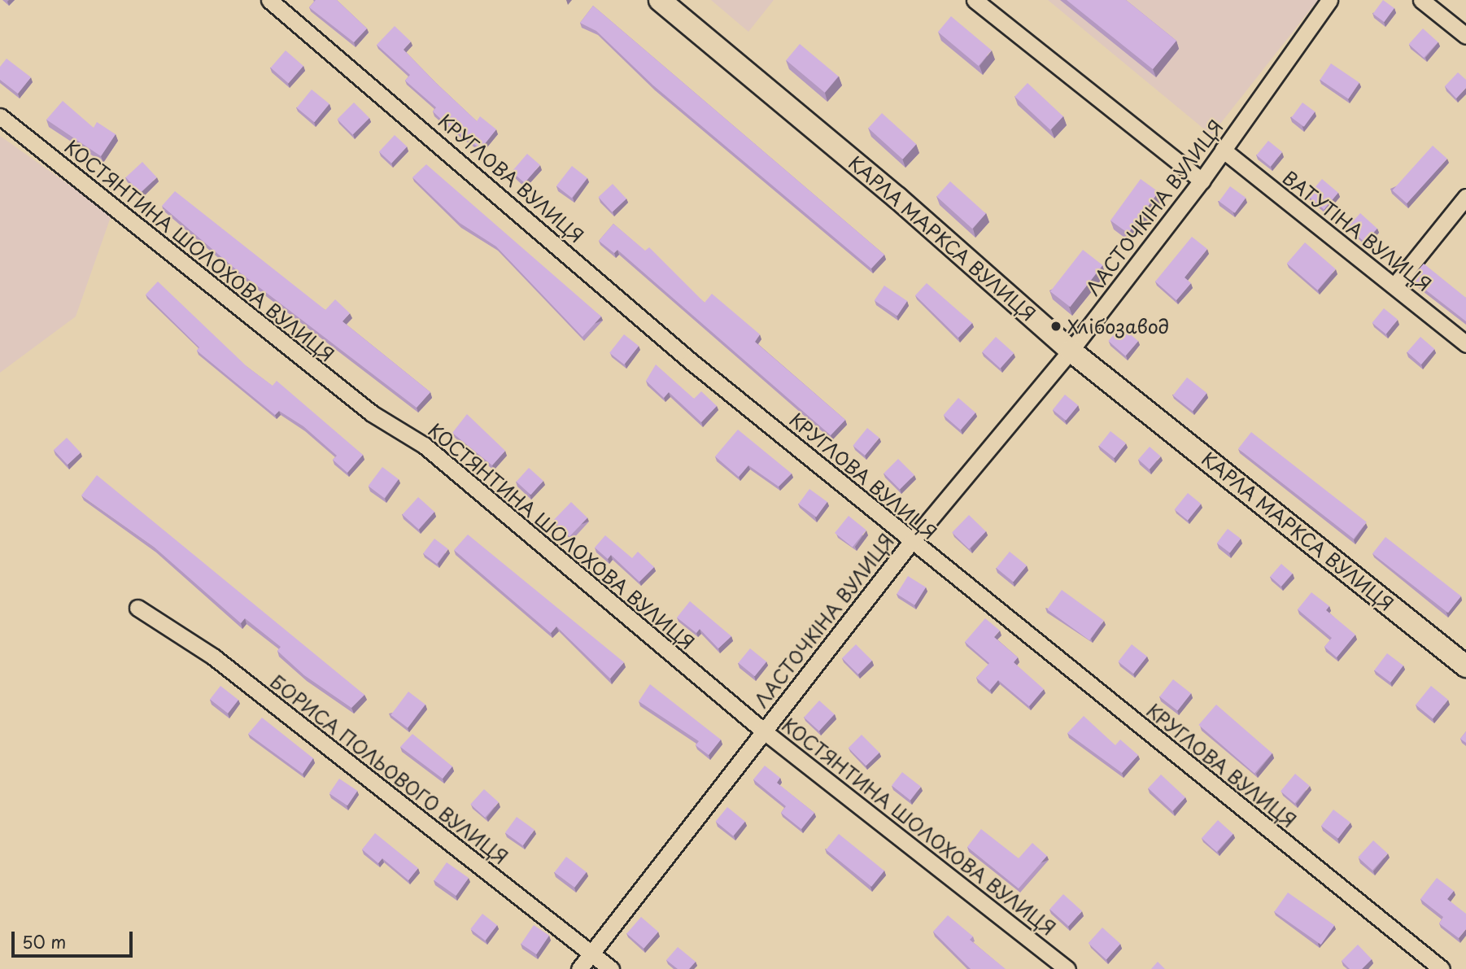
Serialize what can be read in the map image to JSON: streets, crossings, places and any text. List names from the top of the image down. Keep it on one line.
{"streets":{"street":["КРУГЛОВА ВУЛИЦЯ","ЛАСТОЧКІНА ВУЛИЦЯ","ВАТУТІНА ВУЛИЦЯ","КАРЛА МАРКСА ВУЛИЦЯ","КОСТЯНТИНА ШОЛОХОВА ВУЛИЦЯ","БОРИСА ПОЛЬОВОГО ВУЛИЦЯ"]},"crossings":[["КРУГЛОВА ВУЛИЦЯ","ЛАСТОЧКІНА ВУЛИЦЯ"],["ЛАСТОЧКІНА ВУЛИЦЯ","ВАТУТІНА ВУЛИЦЯ"],["ЛАСТОЧКІНА ВУЛИЦЯ","КАРЛА МАРКСА ВУЛИЦЯ"],["ЛАСТОЧКІНА ВУЛИЦЯ","КОСТЯНТИНА ШОЛОХОВА ВУЛИЦЯ"],["ЛАСТОЧКІНА ВУЛИЦЯ","БОРИСА ПОЛЬОВОГО ВУЛИЦЯ"]],"places":["Хлібозавод"],"scale_bar":"50 m"}
